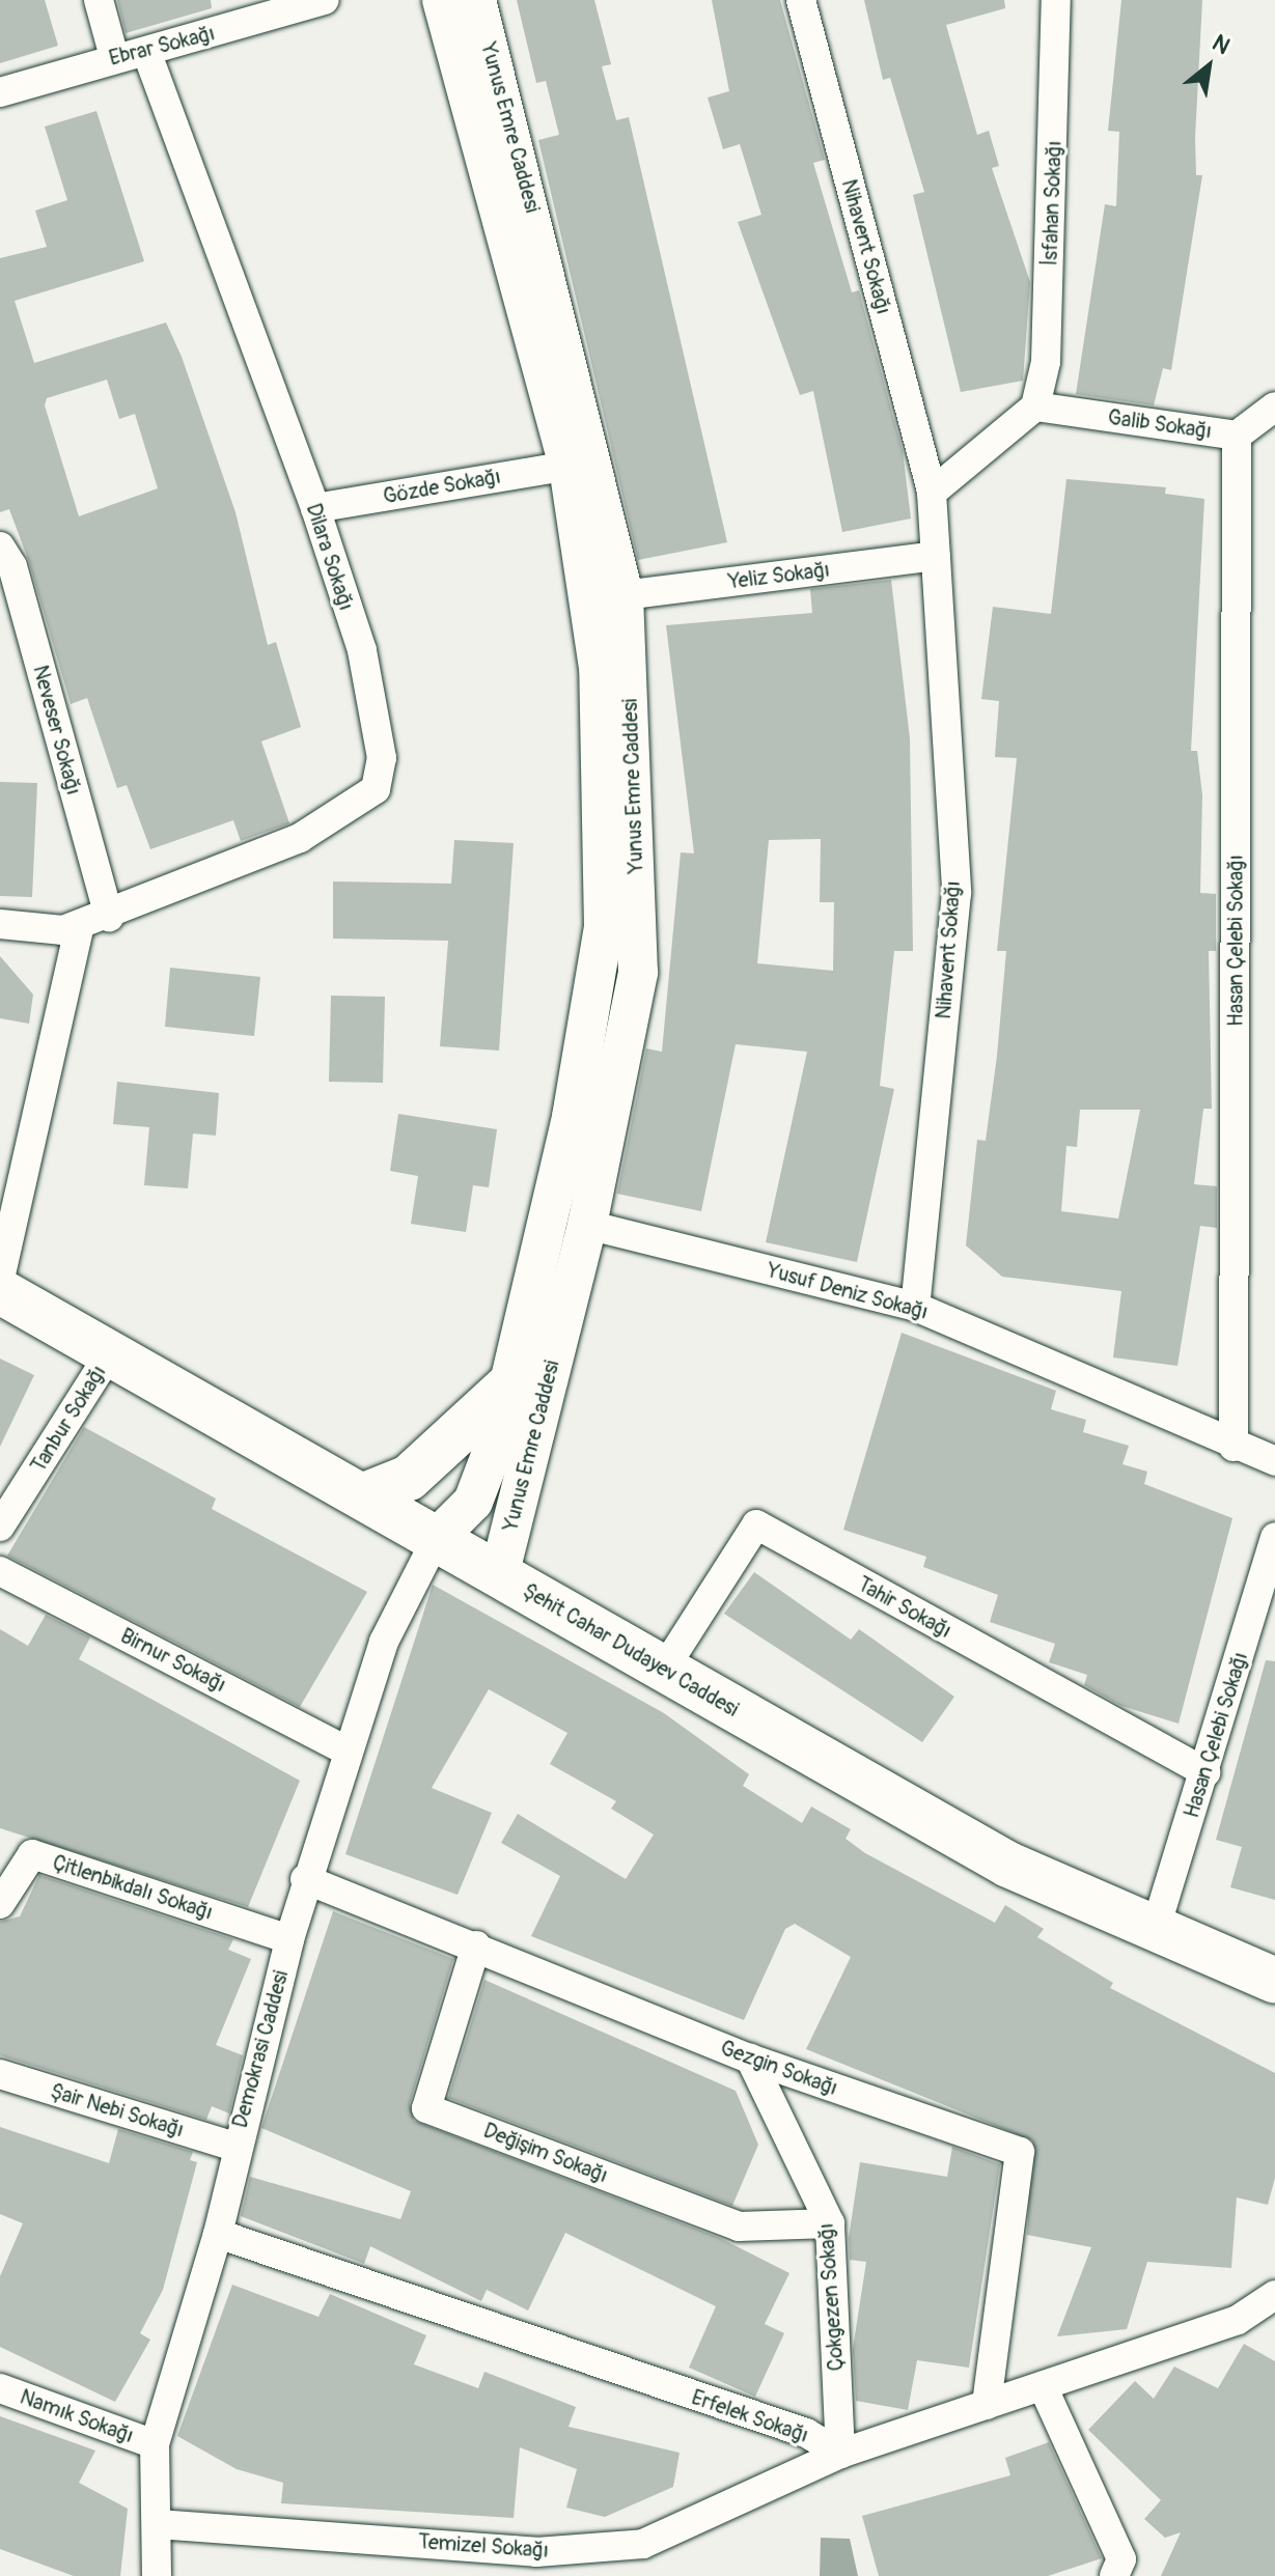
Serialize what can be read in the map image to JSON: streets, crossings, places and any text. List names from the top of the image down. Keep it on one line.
{"streets":{"main road":["Şehit Cahar Dudayev Caddesi"],"street":["Ebrar Sokağı","Yunus Emre Caddesi","İsfahan Sokağı","Nihavent Sokağı","Galib Sokağı","Gözde Sokağı","Dilara Sokağı","Yeliz Sokağı","Neveser Sokağı","Hasan Çelebi Sokağı","Yusuf Deniz Sokağı","Tanbur Sokağı","Tahir Sokağı","Birnur Sokağı","Çitlenbikdalı Sokağı","Demokrasi Caddesi","Gezgin Sokağı","Şair Nebi Sokağı","Değişim Sokağı","Çokgezen Sokağı","Namık Sokağı","Erfelek Sokağı","Temizel Sokağı"]},"crossings":[["Ebrar Sokağı","Dilara Sokağı"],["Yunus Emre Caddesi","Gözde Sokağı"],["Yunus Emre Caddesi","Yeliz Sokağı"],["Yunus Emre Caddesi","Yusuf Deniz Sokağı"],["Yunus Emre Caddesi","Şehit Cahar Dudayev Caddesi"],["Yunus Emre Caddesi","Demokrasi Caddesi"],["İsfahan Sokağı","Galib Sokağı"],["Nihavent Sokağı","Yeliz Sokağı"],["Nihavent Sokağı","Yusuf Deniz Sokağı"],["Galib Sokağı","Hasan Çelebi Sokağı"],["Gözde Sokağı","Dilara Sokağı"],["Dilara Sokağı","Neveser Sokağı"],["Hasan Çelebi Sokağı","Yusuf Deniz Sokağı"],["Hasan Çelebi Sokağı","Tahir Sokağı"],["Hasan Çelebi Sokağı","Şehit Cahar Dudayev Caddesi"],["Tanbur Sokağı","Şehit Cahar Dudayev Caddesi"],["Tahir Sokağı","Şehit Cahar Dudayev Caddesi"],["Şehit Cahar Dudayev Caddesi","Demokrasi Caddesi"],["Birnur Sokağı","Demokrasi Caddesi"],["Çitlenbikdalı Sokağı","Demokrasi Caddesi"],["Demokrasi Caddesi","Gezgin Sokağı"],["Demokrasi Caddesi","Şair Nebi Sokağı"],["Demokrasi Caddesi","Namık Sokağı"],["Demokrasi Caddesi","Erfelek Sokağı"],["Demokrasi Caddesi","Temizel Sokağı"],["Gezgin Sokağı","Değişim Sokağı"],["Gezgin Sokağı","Çokgezen Sokağı"],["Değişim Sokağı","Çokgezen Sokağı"],["Çokgezen Sokağı","Erfelek Sokağı"],["Çokgezen Sokağı","Temizel Sokağı"],["Erfelek Sokağı","Temizel Sokağı"]],"north":"top right"}
